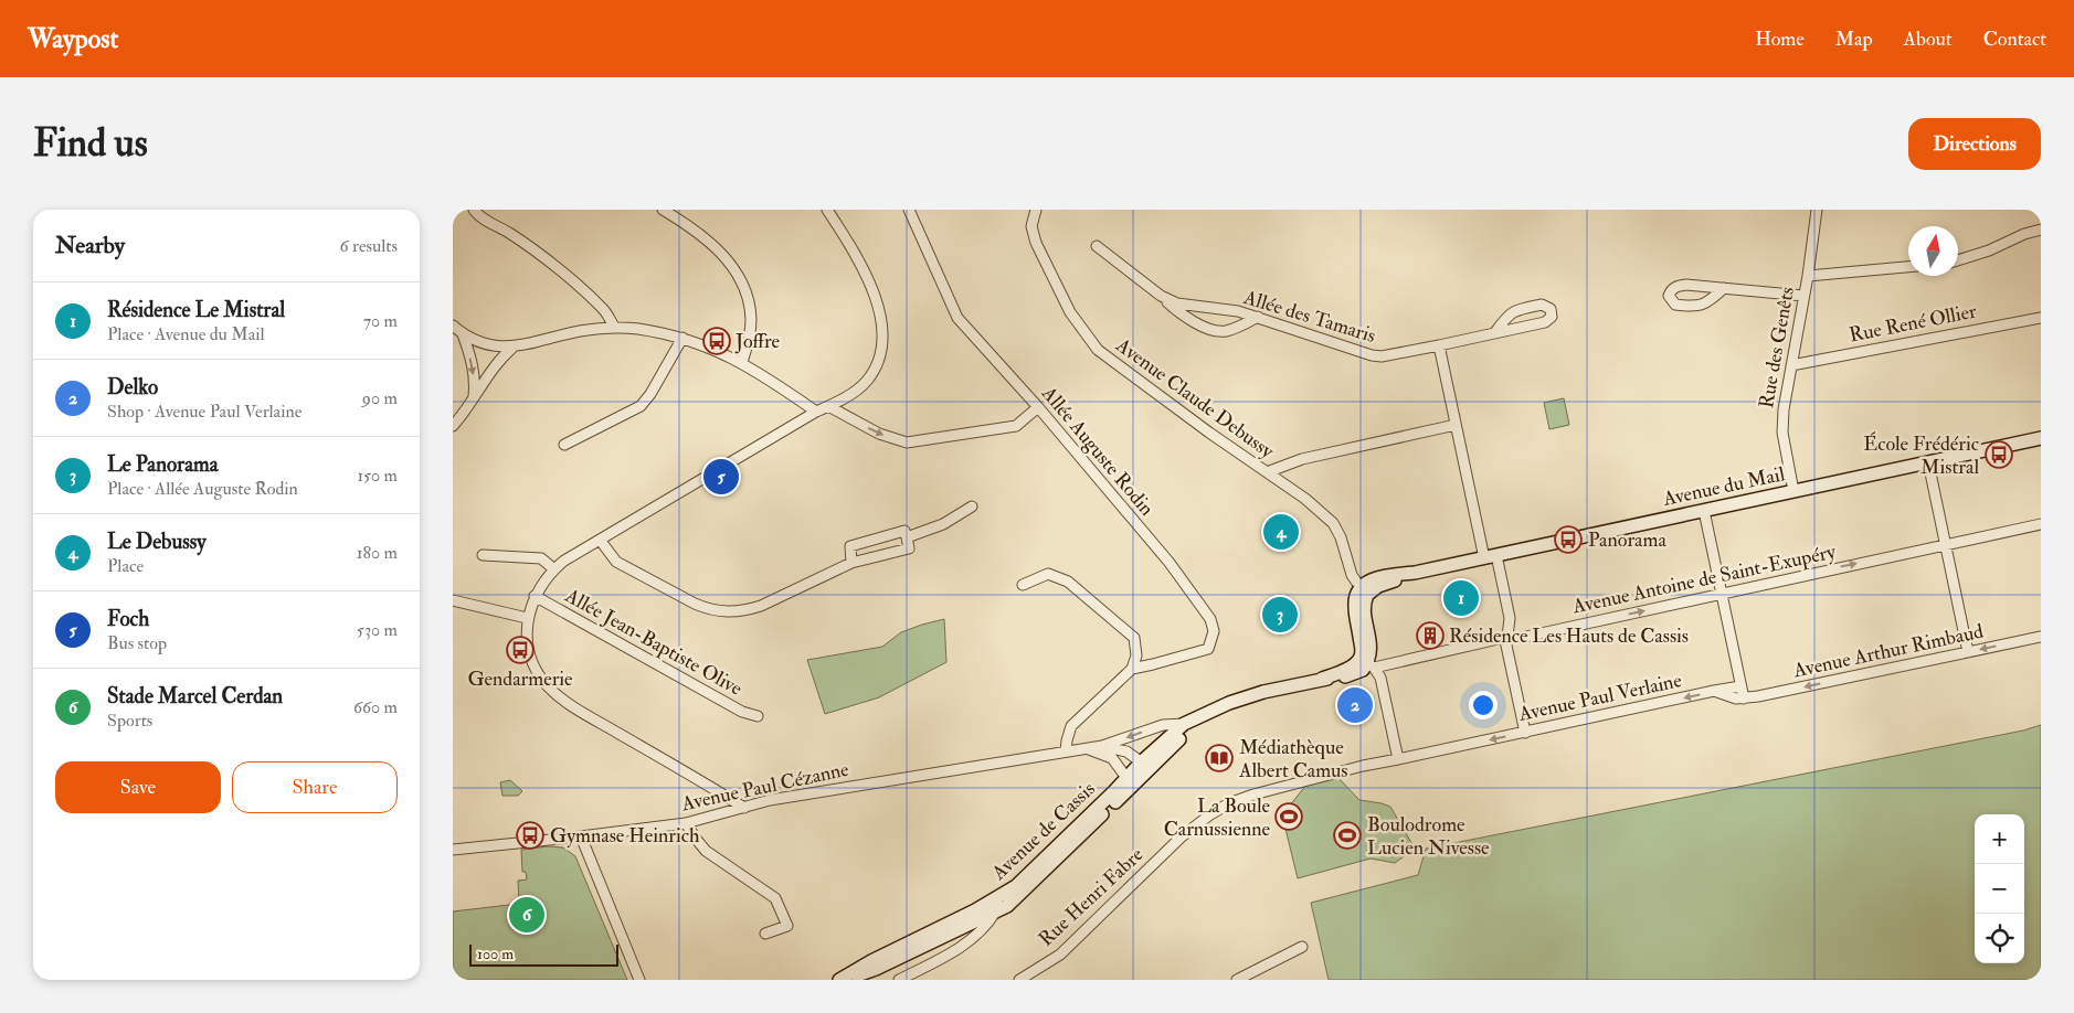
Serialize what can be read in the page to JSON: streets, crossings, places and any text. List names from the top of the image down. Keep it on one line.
{"streets":{"main road":["Avenue du Mail","Avenue de Cassis"],"street":["Allée des Tamaris","Rue René Ollier","Rue des Genêts","Avenue Claude Debussy","Allée Auguste Rodin","Avenue Antoine de Saint-Exupéry","Allée Jean-Baptiste Olive","Avenue Arthur Rimbaud","Avenue Paul Verlaine","Avenue Paul Cézanne","Rue Henri Fabre"]},"crossings":[["Rue René Ollier","Rue des Genêts"],["Rue des Genêts","Avenue du Mail"],["Avenue Claude Debussy","Avenue du Mail"],["Avenue Antoine de Saint-Exupéry","Avenue de Cassis"],["Avenue Arthur Rimbaud","Avenue Paul Verlaine"],["Avenue Paul Verlaine","Rue Henri Fabre"],["Avenue Paul Cézanne","Avenue de Cassis"]],"one_way":["Avenue Antoine de Saint-Exupéry","Avenue Arthur Rimbaud","Avenue Paul Verlaine"],"places":{"bus stop":["Joffre","École Frédéric Mistral","Panorama","Gendarmerie","Gymnase Heinrich"],"building":["Résidence Les Hauts de Cassis"],"library":["Médiathèque Albert Camus"],"sports":["La Boule Carnussienne","Boulodrome Lucien Nivesse"]},"scale_bar":"100 m","north":"top","page":{"header":"Waypost","nav":["Home","Map","About","Contact"],"buttons":["Directions",["Save","Share"]],"title":"Find us","heading":["Nearby","6 results"],"list":[{"mark":"1","name":"Résidence Le Mistral","note":"Place · Avenue du Mail","value":"70 m"},{"mark":"2","name":"Delko","note":"Shop · Avenue Paul Verlaine","value":"90 m"},{"mark":"3","name":"Le Panorama","note":"Place · Allée Auguste Rodin","value":"150 m"},{"mark":"4","name":"Le Debussy","note":"Place","value":"180 m"},{"mark":"5","name":"Foch","note":"Bus stop","value":"530 m"},{"mark":"6","name":"Stade Marcel Cerdan","note":"Sports","value":"660 m"}],"pins":["5","4","1","3","2","6"],"map_buttons":["+","−"],"scale":"100 m"}}
